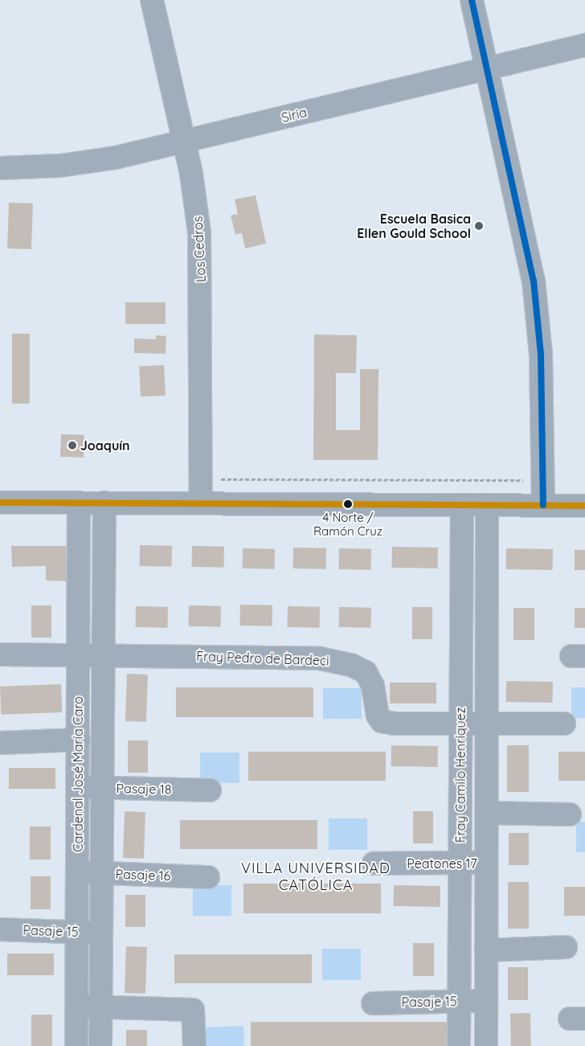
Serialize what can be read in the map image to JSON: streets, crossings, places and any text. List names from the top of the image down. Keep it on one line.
{"streets":{"street":["Siria","Los Cedros","Fray Pedro de Bardeci","Cardenal José María Caro","Fray Camilo Henríquez","Pasaje 18","Peatones 17","Pasaje 16","Pasaje 15"]},"crossings":[["Siria","Los Cedros"],["Fray Pedro de Bardeci","Cardenal José María Caro"],["Fray Pedro de Bardeci","Fray Camilo Henríquez"],["Cardenal José María Caro","Pasaje 18"],["Cardenal José María Caro","Pasaje 16"],["Cardenal José María Caro","Pasaje 15"],["Fray Camilo Henríquez","Peatones 17"],["Fray Camilo Henríquez","Pasaje 15"]],"districts":["VILLA UNIVERSIDAD CATÓLICA"],"places":["Escuela Basica Ellen Gould School","Joaquín","4 Norte / Ramón Cruz"]}
